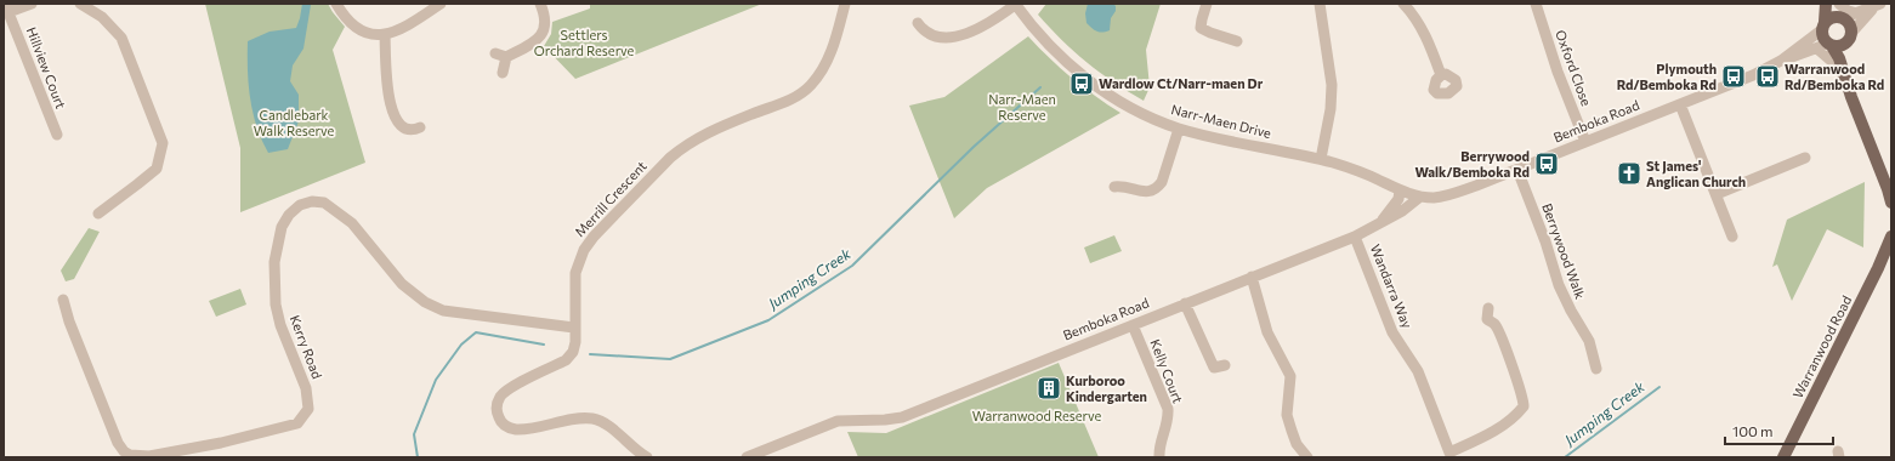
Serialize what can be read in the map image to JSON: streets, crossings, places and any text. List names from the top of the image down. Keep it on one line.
{"streets":{"main road":["Warranwood Road"],"street":["Hillview Court","Oxford Close","Narr-Maen Drive","Bemboka Road","Merrill Crescent","Berrywood Walk","Wandarra Way","Kerry Road","Kelly Court"]},"crossings":[["Oxford Close","Bemboka Road"],["Narr-Maen Drive","Bemboka Road"],["Bemboka Road","Berrywood Walk"],["Bemboka Road","Wandarra Way"],["Bemboka Road","Kelly Court"],["Merrill Crescent","Kerry Road"]],"water":["Jumping Creek"],"parks":["Settlers Orchard Reserve","Narr-Maen Reserve","Candlebark Walk Reserve","Warranwood Reserve"],"places":{"bus stop":["Plymouth Rd/Bemboka Rd","Warranwood Rd/Bemboka Rd","Wardlow Ct/Narr-maen Dr","Berrywood Walk/Bemboka Rd"],"church":["St James' Anglican Church"],"building":["Kurboroo Kindergarten"]},"scale_bar":"100 m"}
